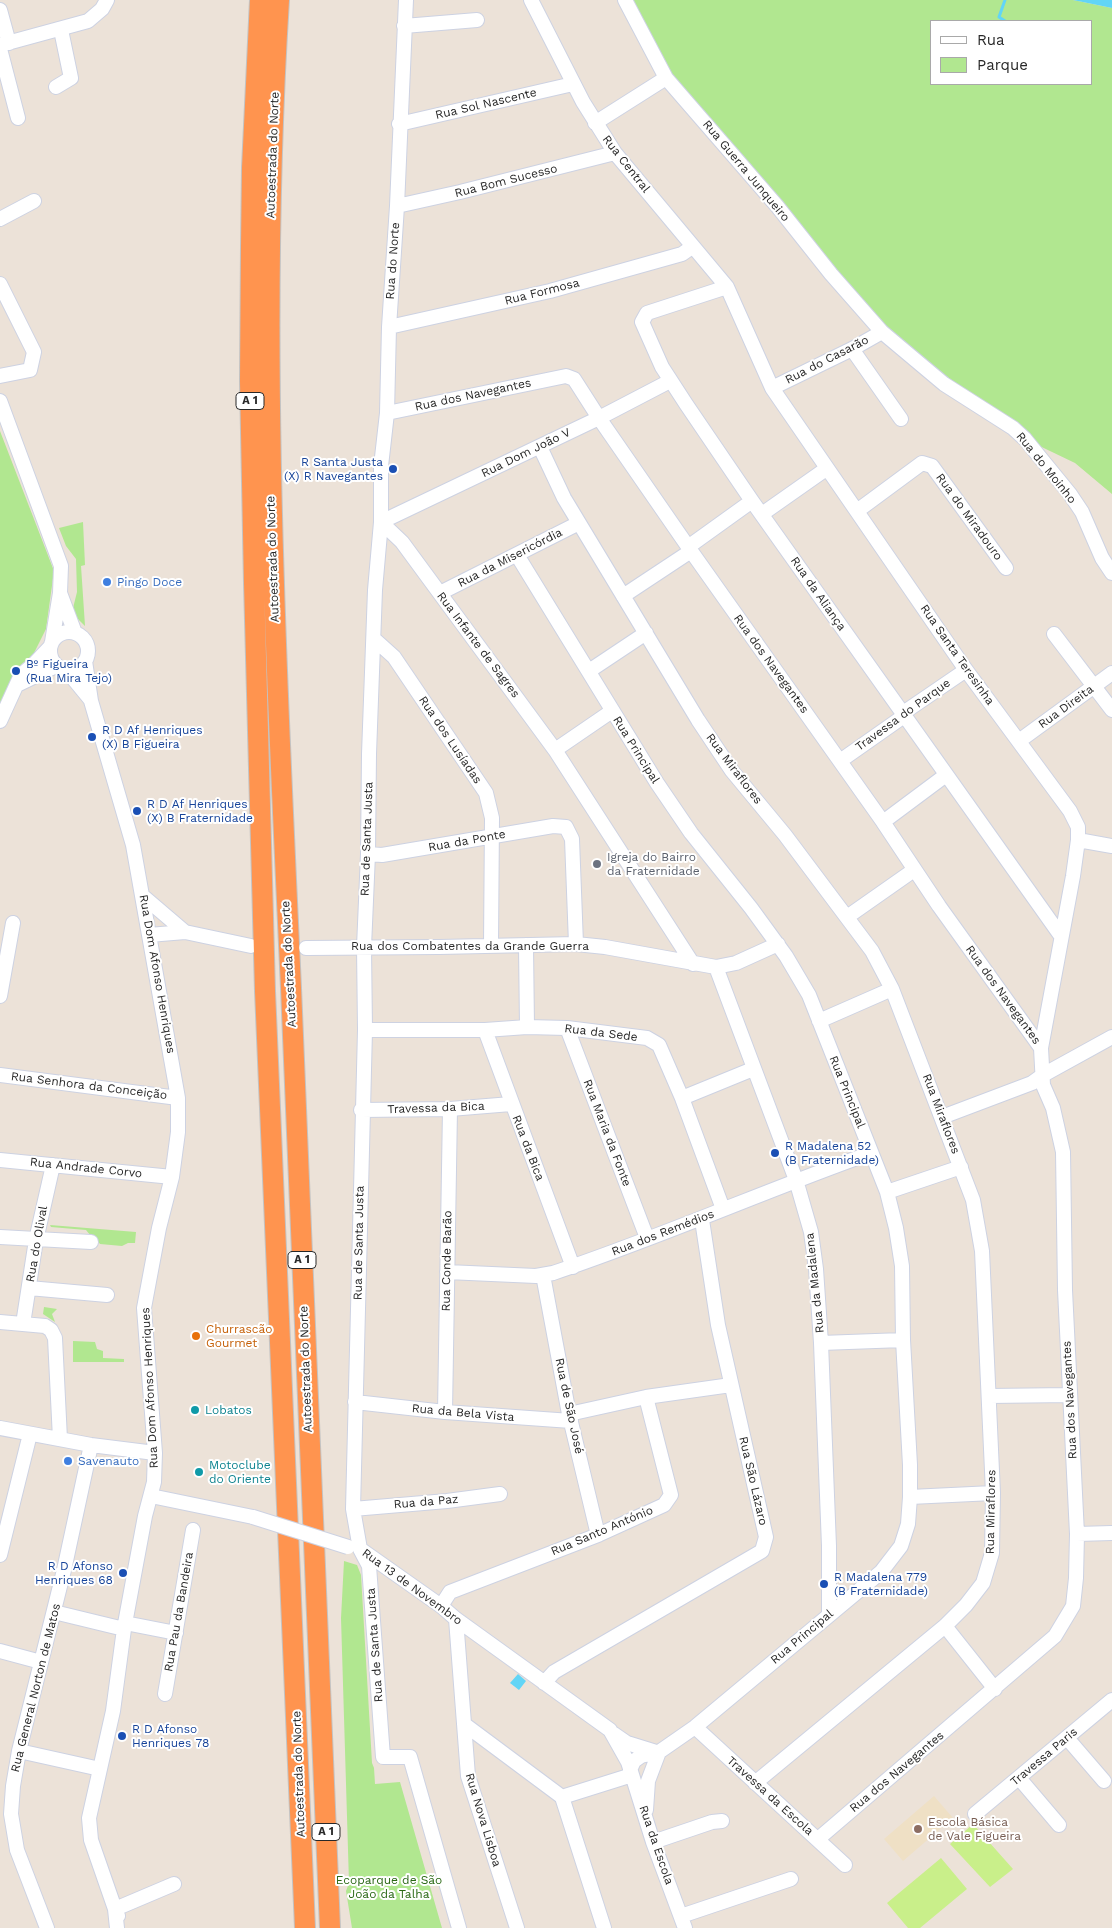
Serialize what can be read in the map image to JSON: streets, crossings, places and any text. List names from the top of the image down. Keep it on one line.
{"streets":{"highway":["Autoestrada do Norte","A 1"],"street":["Rua Sol Nascente","Rua Central","Rua Guerra Junqueiro","Rua Bom Sucesso","Rua do Norte","Rua Formosa","Rua do Casarão","Rua dos Navegantes","Rua Dom João V","Rua do Moinho","Rua do Miradouro","Rua da Misericórdia","Rua da Aliança","Rua Infante de Sagres","Rua Santa Teresinha","Rua Direita","Travessa do Parque","Rua dos Lusíadas","Rua Principal","Rua Miraflores","Rua de Santa Justa","Rua da Ponte","Rua dos Combatentes da Grande Guerra","Rua Dom Afonso Henriques","Rua da Sede","Rua Senhora da Conceição","Travessa da Bica","Rua Maria da Fonte","Rua da Bica","Rua Andrade Corvo","Rua dos Remédios","Rua do Olival","Rua Conde Barão","Rua da Madalena","Rua de São José","Rua da Bela Vista","Rua São Lázaro","Rua da Paz","Rua Santo António","Rua 13 de Novembro","Rua Pau da Bandeira","Rua General Norton de Matos","Travessa Paris","Travessa da Escola","Rua Nova Lisboa","Rua da Escola"]},"crossings":[["Rua Sol Nascente","Rua Central"],["Rua Sol Nascente","Rua do Norte"],["Rua Central","Rua Bom Sucesso"],["Rua Central","Rua Formosa"],["Rua Central","Rua da Aliança"],["Rua Central","Rua Santa Teresinha"],["Rua Guerra Junqueiro","Rua do Casarão"],["Rua Guerra Junqueiro","Rua do Moinho"],["Rua Bom Sucesso","Rua do Norte"],["Rua do Norte","Rua Formosa"],["Rua do Norte","Rua dos Navegantes"],["Rua do Norte","Rua Dom João V"],["Rua do Norte","Rua Infante de Sagres"],["Rua do Norte","Rua de Santa Justa"],["Rua do Casarão","Rua do Moinho"],["Rua do Casarão","Rua Santa Teresinha"],["Rua dos Navegantes","Rua Dom João V"],["Rua dos Navegantes","Rua Santa Teresinha"],["Rua dos Navegantes","Travessa do Parque"],["Rua dos Navegantes","Travessa da Escola"],["Rua Dom João V","Rua da Aliança"],["Rua Dom João V","Rua Infante de Sagres"],["Rua Dom João V","Rua Miraflores"],["Rua Dom João V","Rua de Santa Justa"],["Rua do Miradouro","Rua Santa Teresinha"],["Rua da Misericórdia","Rua Infante de Sagres"],["Rua da Misericórdia","Rua Principal"],["Rua da Misericórdia","Rua Miraflores"],["Rua da Aliança","Rua Santa Teresinha"],["Rua da Aliança","Travessa do Parque"],["Rua Infante de Sagres","Rua de Santa Justa"],["Rua Infante de Sagres","Rua dos Combatentes da Grande Guerra"],["Rua Santa Teresinha","Rua Direita"],["Rua Santa Teresinha","Travessa do Parque"],["Rua dos Lusíadas","Rua de Santa Justa"],["Rua dos Lusíadas","Rua da Ponte"],["Rua dos Lusíadas","Rua dos Combatentes da Grande Guerra"],["Rua Principal","Rua dos Combatentes da Grande Guerra"],["Rua Principal","Rua dos Remédios"],["Rua Principal","Rua da Madalena"],["Rua Principal","Rua 13 de Novembro"],["Rua Principal","Travessa da Escola"],["Rua Principal","Rua da Escola"],["Rua Miraflores","Travessa da Escola"],["Rua de Santa Justa","Rua da Ponte"],["Rua de Santa Justa","Rua dos Combatentes da Grande Guerra"],["Rua de Santa Justa","Rua da Sede"],["Rua de Santa Justa","Travessa da Bica"],["Rua de Santa Justa","Rua da Bela Vista"],["Rua de Santa Justa","Rua da Paz"],["Rua de Santa Justa","Rua 13 de Novembro"],["Rua da Ponte","Rua dos Combatentes da Grande Guerra"],["Rua dos Combatentes da Grande Guerra","Rua da Madalena"],["Rua Dom Afonso Henriques","Rua Senhora da Conceição"],["Rua Dom Afonso Henriques","Rua Andrade Corvo"],["Rua Dom Afonso Henriques","Rua 13 de Novembro"],["Rua da Sede","Rua Maria da Fonte"],["Rua da Sede","Rua da Bica"],["Rua da Sede","Rua dos Remédios"],["Travessa da Bica","Rua da Bica"],["Travessa da Bica","Rua Conde Barão"],["Rua Maria da Fonte","Rua dos Remédios"],["Rua da Bica","Rua dos Remédios"],["Rua Andrade Corvo","Rua do Olival"],["Rua dos Remédios","Rua Conde Barão"],["Rua dos Remédios","Rua da Madalena"],["Rua dos Remédios","Rua de São José"],["Rua dos Remédios","Rua São Lázaro"],["Rua Conde Barão","Rua da Bela Vista"],["Rua de São José","Rua da Bela Vista"],["Rua de São José","Rua Santo António"],["Rua da Bela Vista","Rua São Lázaro"],["Rua da Bela Vista","Rua Santo António"],["Rua São Lázaro","Rua 13 de Novembro"],["Rua Santo António","Rua 13 de Novembro"],["Rua 13 de Novembro","Rua Nova Lisboa"],["Rua 13 de Novembro","Rua da Escola"]],"parks":["Ecoparque de São João da Talha"],"places":["R Santa Justa (X) R Navegantes","Pingo Doce","Bº Figueira (Rua Mira Tejo)","R D Af Henriques (X) B Figueira","R D Af Henriques (X) B Fraternidade","Igreja do Bairro da Fraternidade","R Madalena 52 (B Fraternidade)","Churrascão Gourmet","Lobatos","Savenauto","Motoclube do Oriente","R D Afonso Henriques 68","R Madalena 779 (B Fraternidade)","R D Afonso Henriques 78","Escola Básica de Vale Figueira"],"legend":["Rua","Parque"]}
